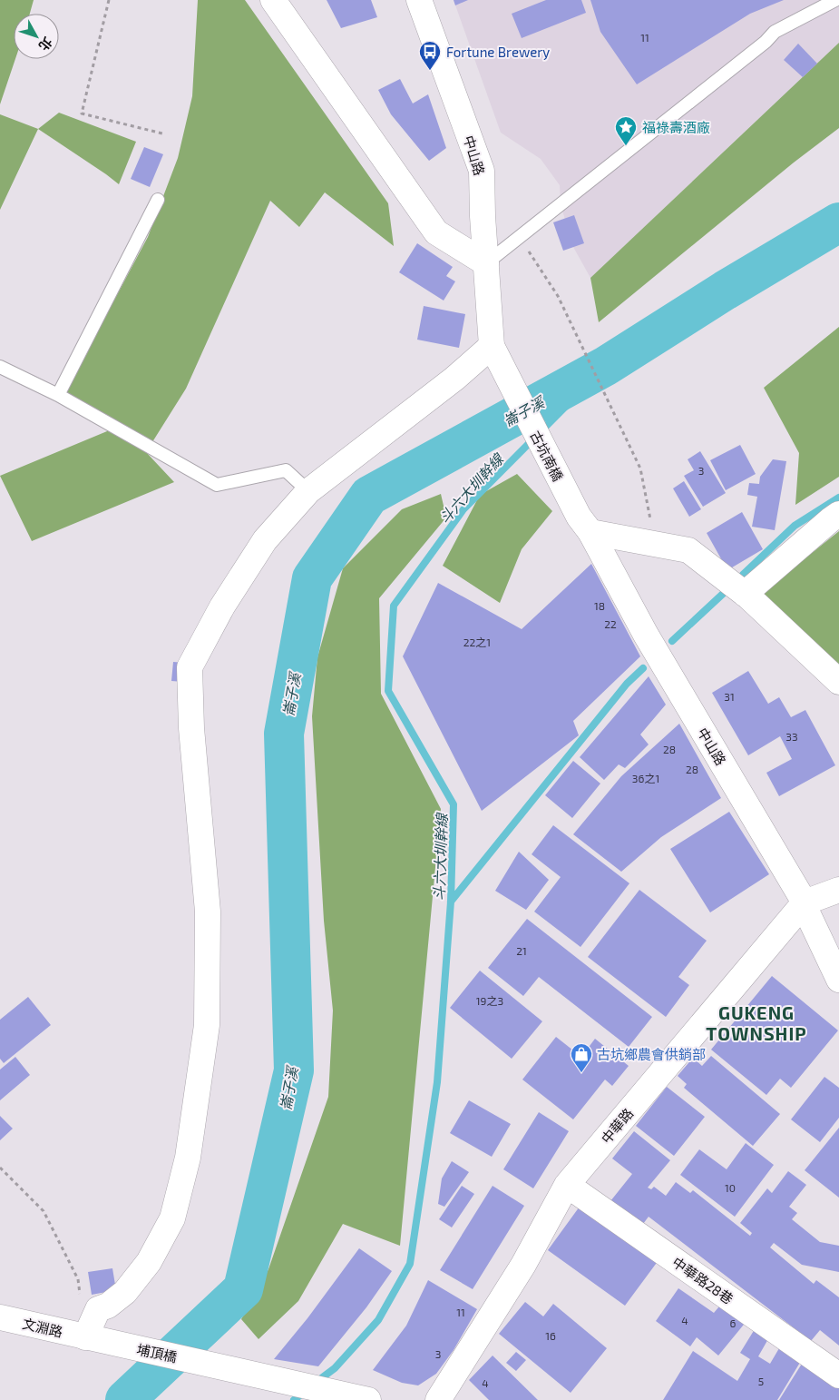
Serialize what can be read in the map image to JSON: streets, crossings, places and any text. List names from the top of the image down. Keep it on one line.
{"streets":{"street":["中山路","古坑南橋","中華路","中華路28巷","文淵路","埔頂橋"]},"crossings":[["中山路","古坑南橋"],["中山路","中華路"],["中華路","中華路28巷"],["文淵路","埔頂橋"]],"districts":["GUKENG TOWNSHIP"],"water":["崙子溪","斗六大圳幹線"],"places":{"bus stop":["Fortune Brewery"],"place":["福祿壽酒廠"],"shop":["古坑鄉農會供銷部"]},"house_numbers":["11","3","18","22","22之1","31","33","28","28","36之1","21","19之3","10","11","4","6","16","3","5","4"],"north":"bottom right"}
